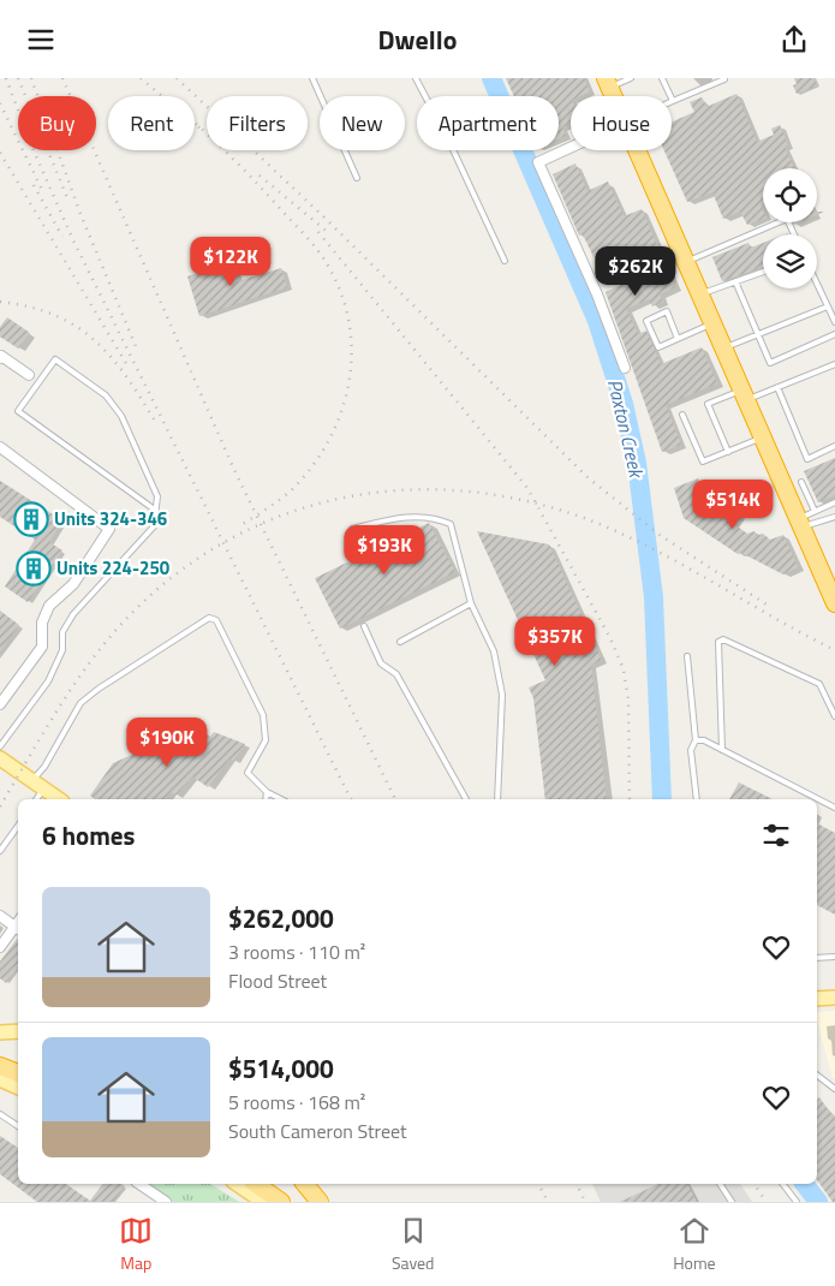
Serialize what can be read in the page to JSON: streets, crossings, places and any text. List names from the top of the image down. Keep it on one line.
{"water":["Paxton Creek"],"places":{"building":["Units 324-346","Units 224-250"]},"page":{"header":"Dwello","chip":["Buy","Rent","Filters","New","Apartment","House"],"price":["$122K","$262K","$514K","$193K","$357K","$190K"],"heading":"6 homes","list":[{"name":"$262,000","note":"3 rooms · 110 m² · Flood Street"},{"name":"$514,000","note":"5 rooms · 168 m² · South Cameron Street"}],"tabs":["Map","Saved","Home"]}}
